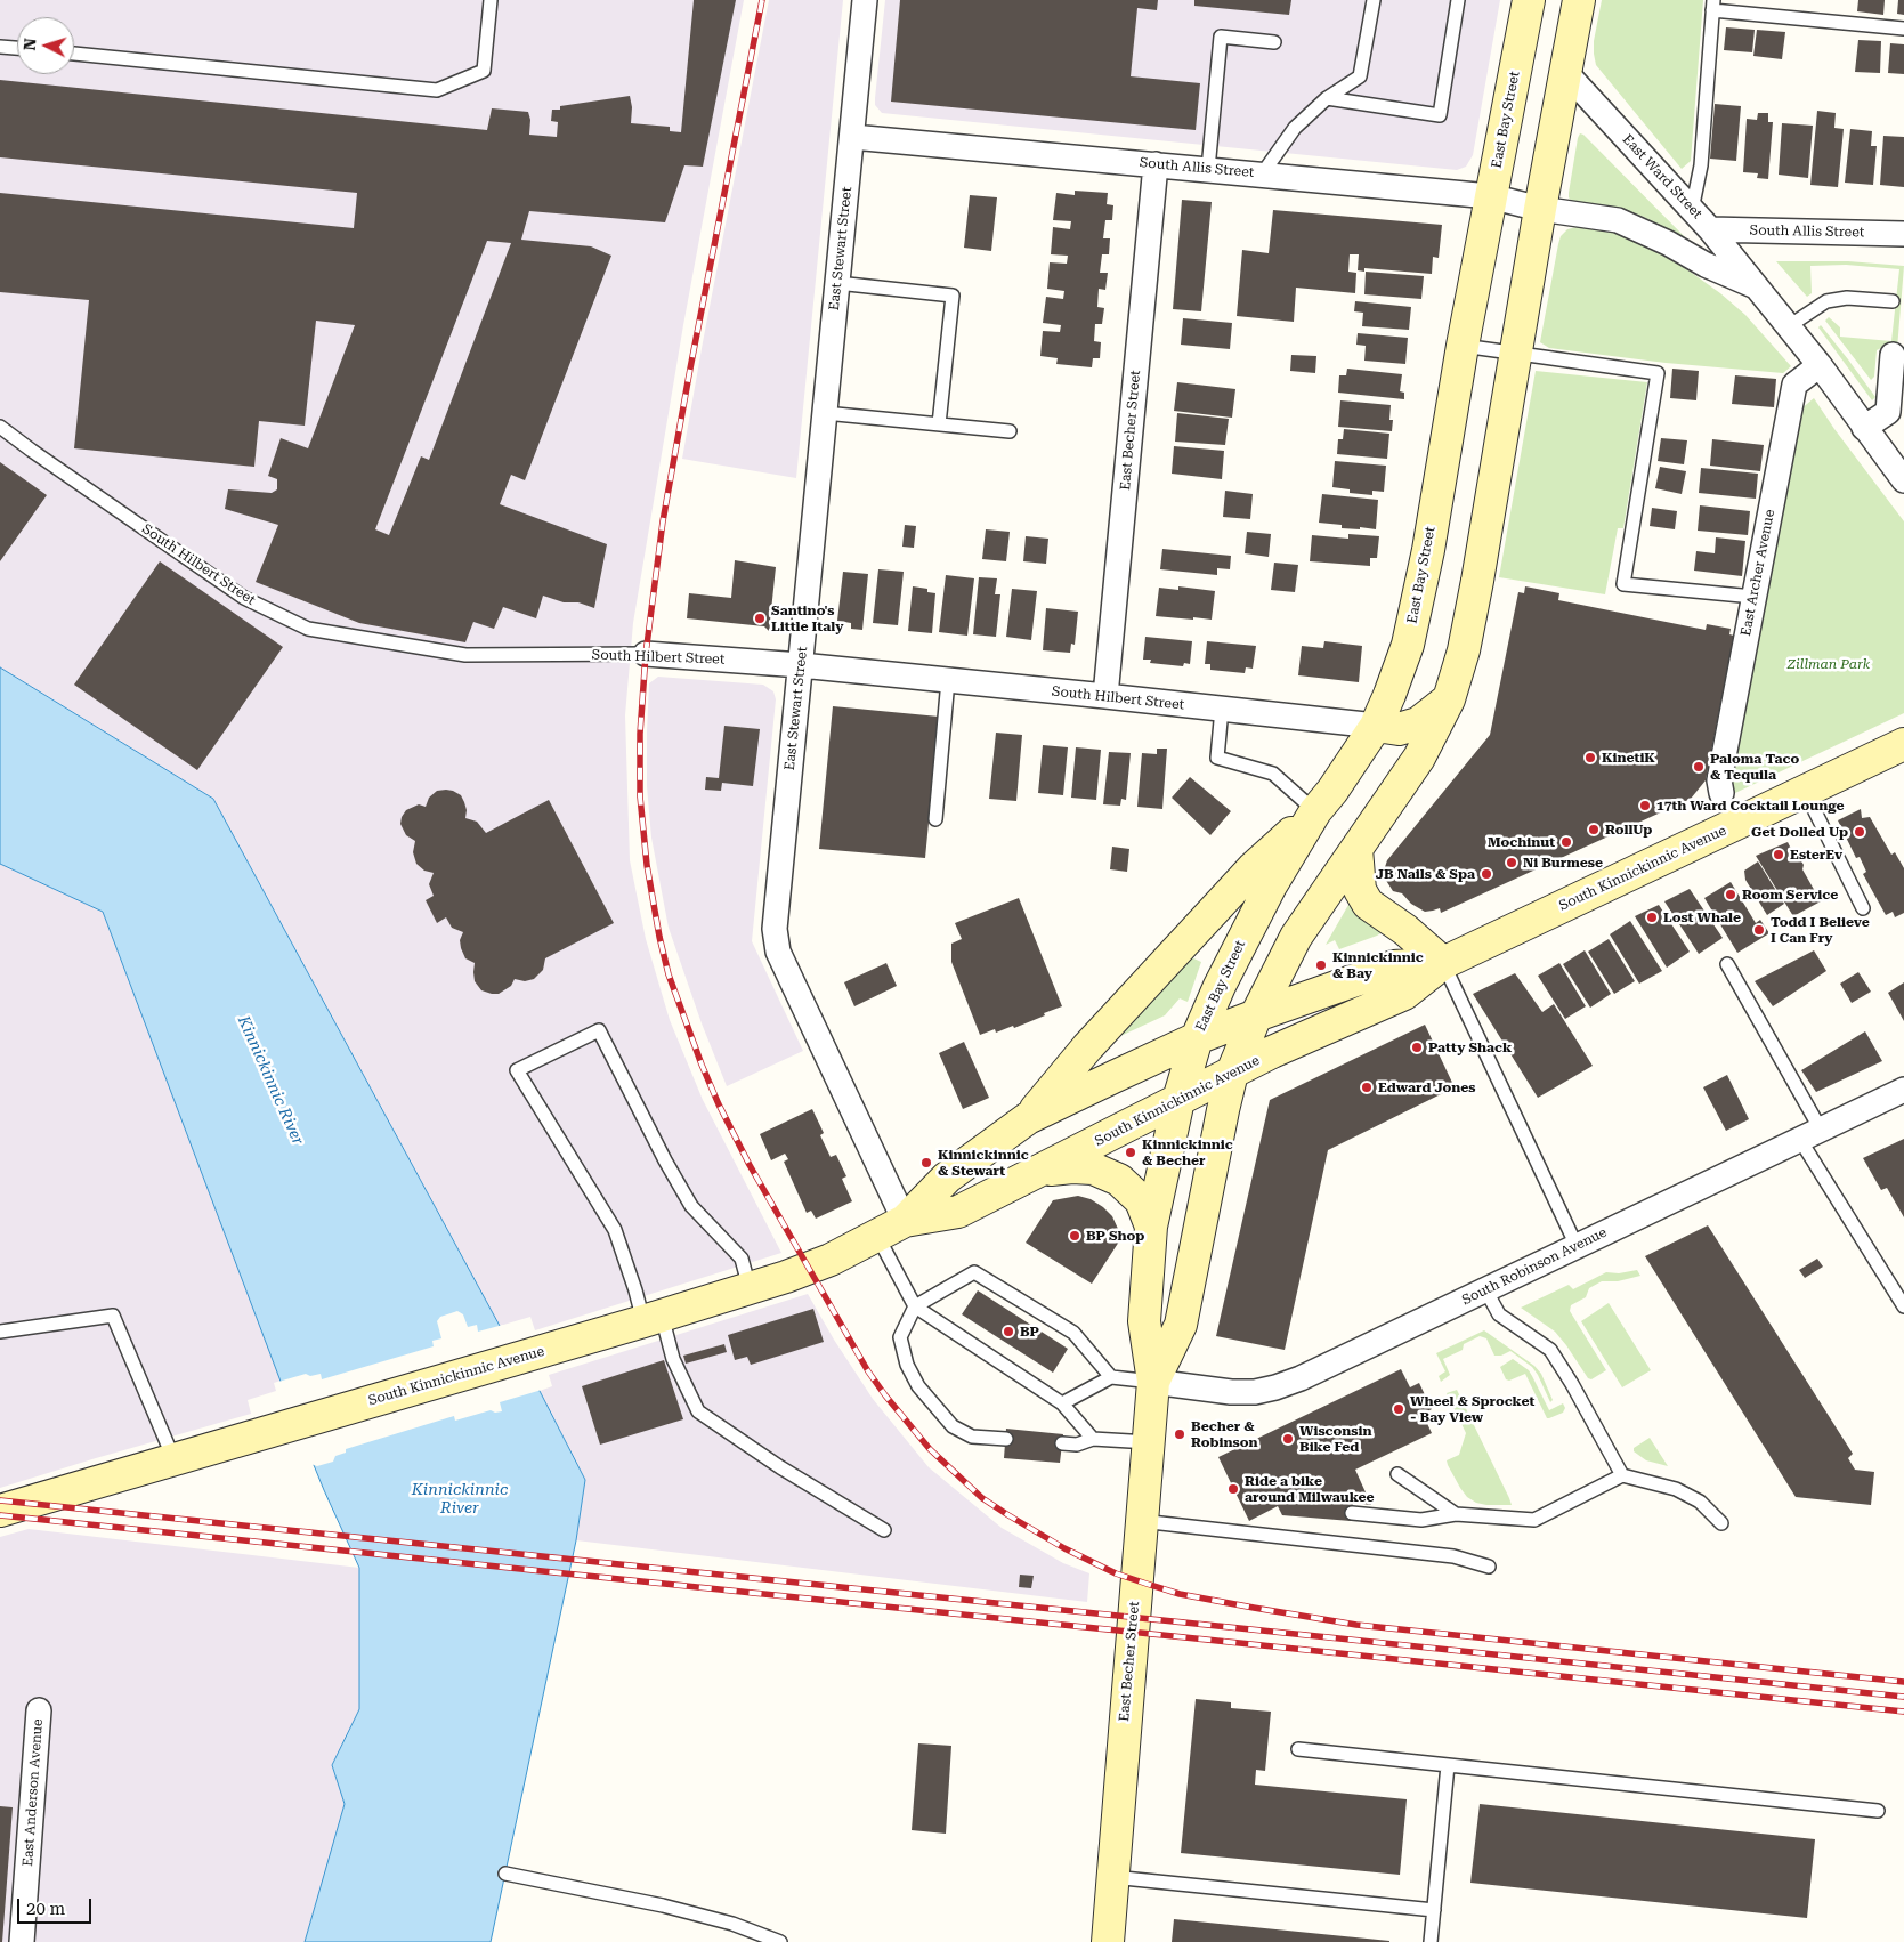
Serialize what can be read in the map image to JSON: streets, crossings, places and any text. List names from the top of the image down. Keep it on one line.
{"streets":{"main road":["East Bay Street","East Becher Street","South Kinnickinnic Avenue"],"street":["South Allis Street","East Ward Street","East Stewart Street","South Hilbert Street","East Archer Avenue","South Robinson Avenue","East Anderson Avenue"]},"crossings":[["East Bay Street","South Allis Street"],["East Bay Street","East Becher Street"],["East Bay Street","South Hilbert Street"],["East Bay Street","South Kinnickinnic Avenue"],["South Allis Street","East Ward Street"],["South Allis Street","East Stewart Street"],["South Allis Street","East Becher Street"],["East Ward Street","East Archer Avenue"],["East Stewart Street","South Hilbert Street"],["East Stewart Street","South Kinnickinnic Avenue"],["East Becher Street","South Hilbert Street"],["East Becher Street","South Kinnickinnic Avenue"],["East Becher Street","South Robinson Avenue"]],"water":["Kinnickinnic River"],"parks":["Zillman Park"],"places":["Santino's Little Italy","KinetiK","Paloma Taco & Tequila","17th Ward Cocktail Lounge","RollUp","Get Dolled Up","Mochinut","EsterEv","Ni Burmese","JB Nails & Spa","Room Service","Lost Whale","Todd I Believe I Can Fry","Kinnickinnic & Bay","Patty Shack","Edward Jones","Kinnickinnic & Becher","Kinnickinnic & Stewart","BP Shop","BP","Wheel & Sprocket - Bay View","Becher & Robinson","Wisconsin Bike Fed","Ride a bike around Milwaukee"],"scale_bar":"20 m","north":"left"}
